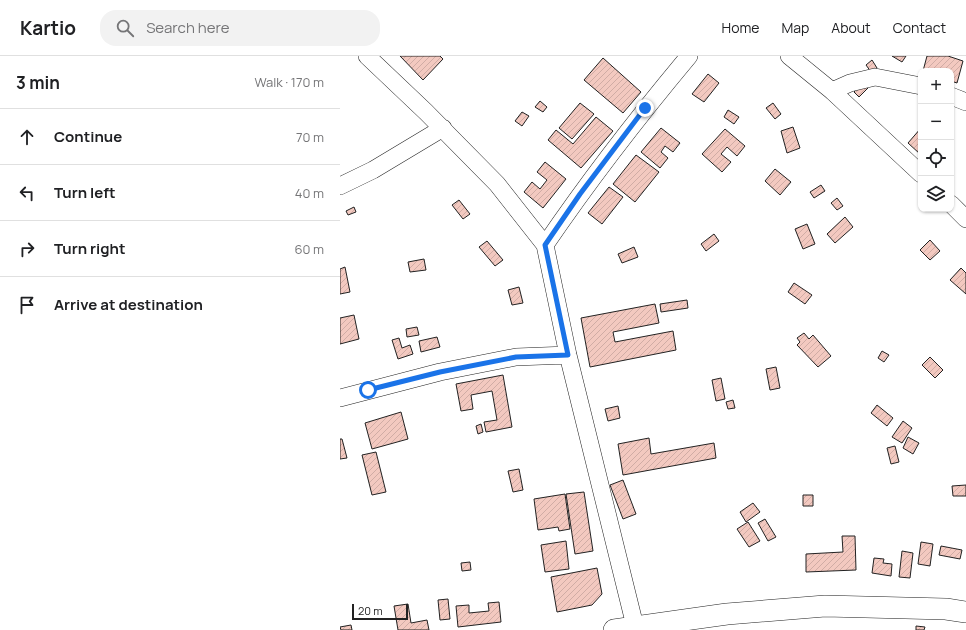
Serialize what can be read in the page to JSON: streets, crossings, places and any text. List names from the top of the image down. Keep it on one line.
{"scale_bar":"20 m","page":{"header":"Kartio","search":"Search here","nav":["Home","Map","About","Contact"],"heading":["3 min","Walk · 170 m"],"map_buttons":["+","−"],"list":[["Continue","70 m"],["Turn left","40 m"],["Turn right","60 m"],"Arrive at destination"],"scale":"20 m"}}
